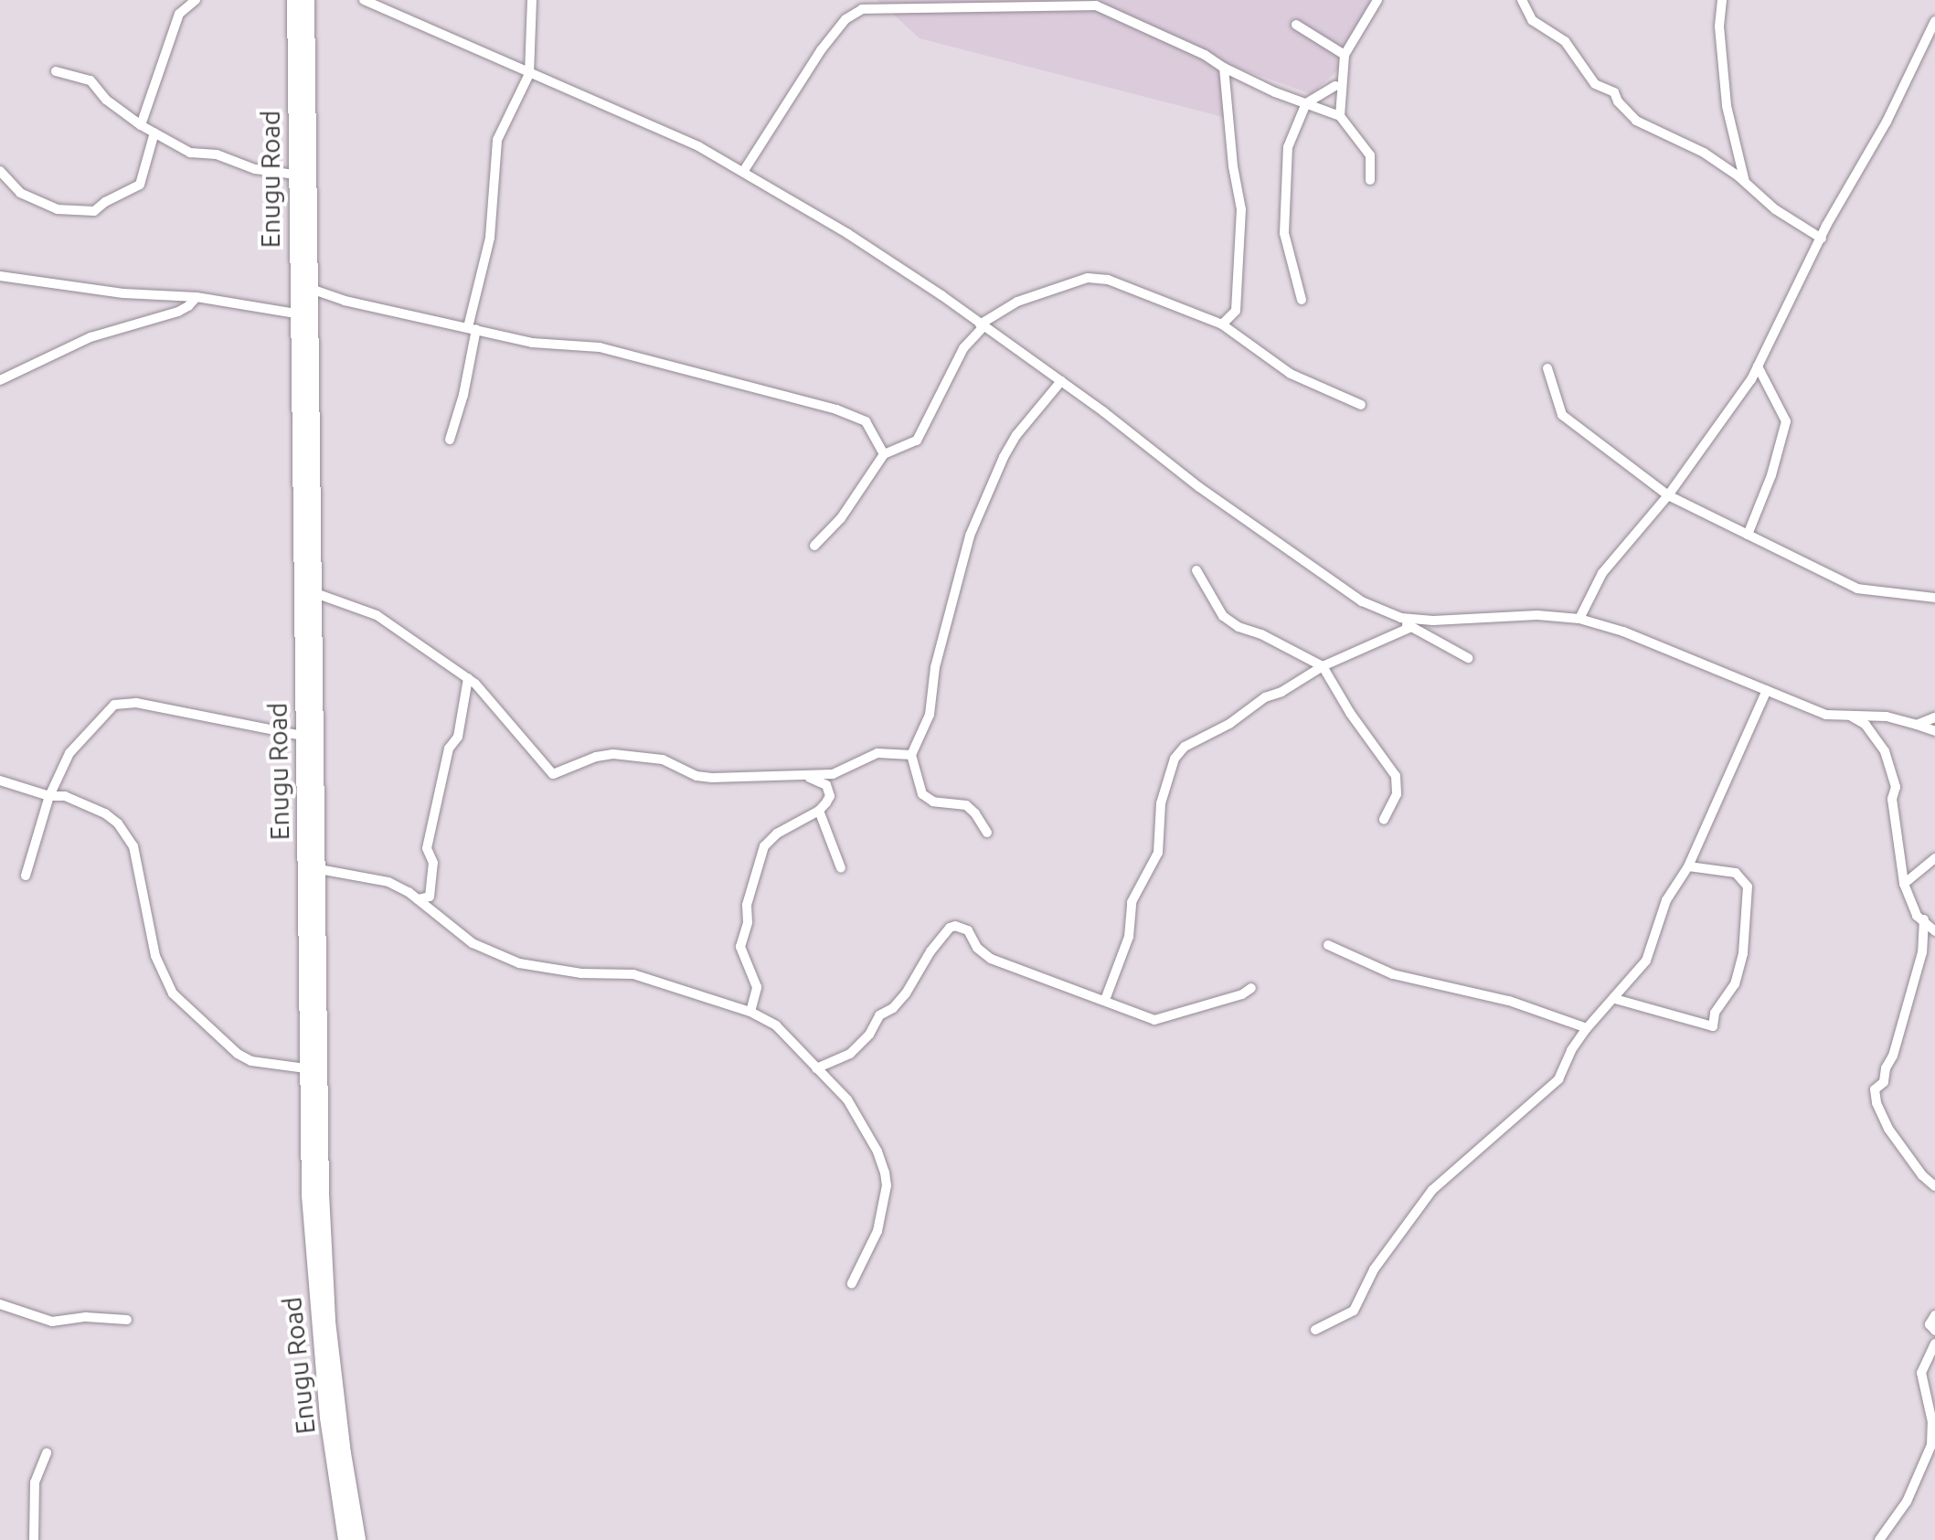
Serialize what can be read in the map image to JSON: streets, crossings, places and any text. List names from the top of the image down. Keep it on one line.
{"streets":{"main road":["Enugu Road"]}}
